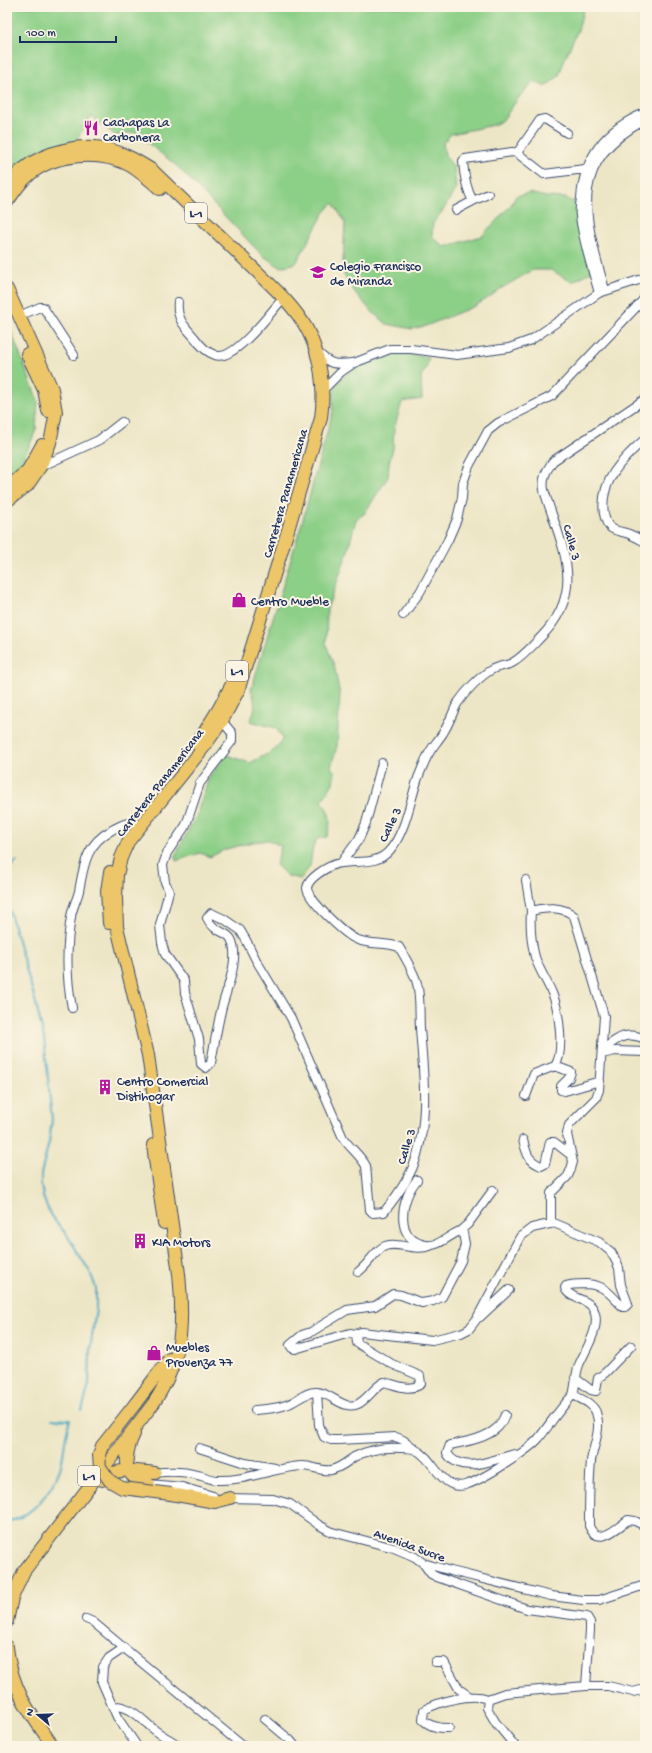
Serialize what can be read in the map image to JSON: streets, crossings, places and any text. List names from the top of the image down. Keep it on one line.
{"streets":{"main road":["L-1","Carretera Panamericana"],"street":["Calle 3","Avenida Sucre"]},"crossings":[["L-1","Carretera Panamericana"],["Carretera Panamericana","Calle 3"]],"places":{"restaurant":["Cachapas La Carbonera"],"school or university":["Colegio Francisco de Miranda"],"shop":["Centro Mueble","Muebles Provenza 77"],"building":["Centro Comercial Distihogar","KIA Motors"]},"scale_bar":"100 m","north":"left"}
